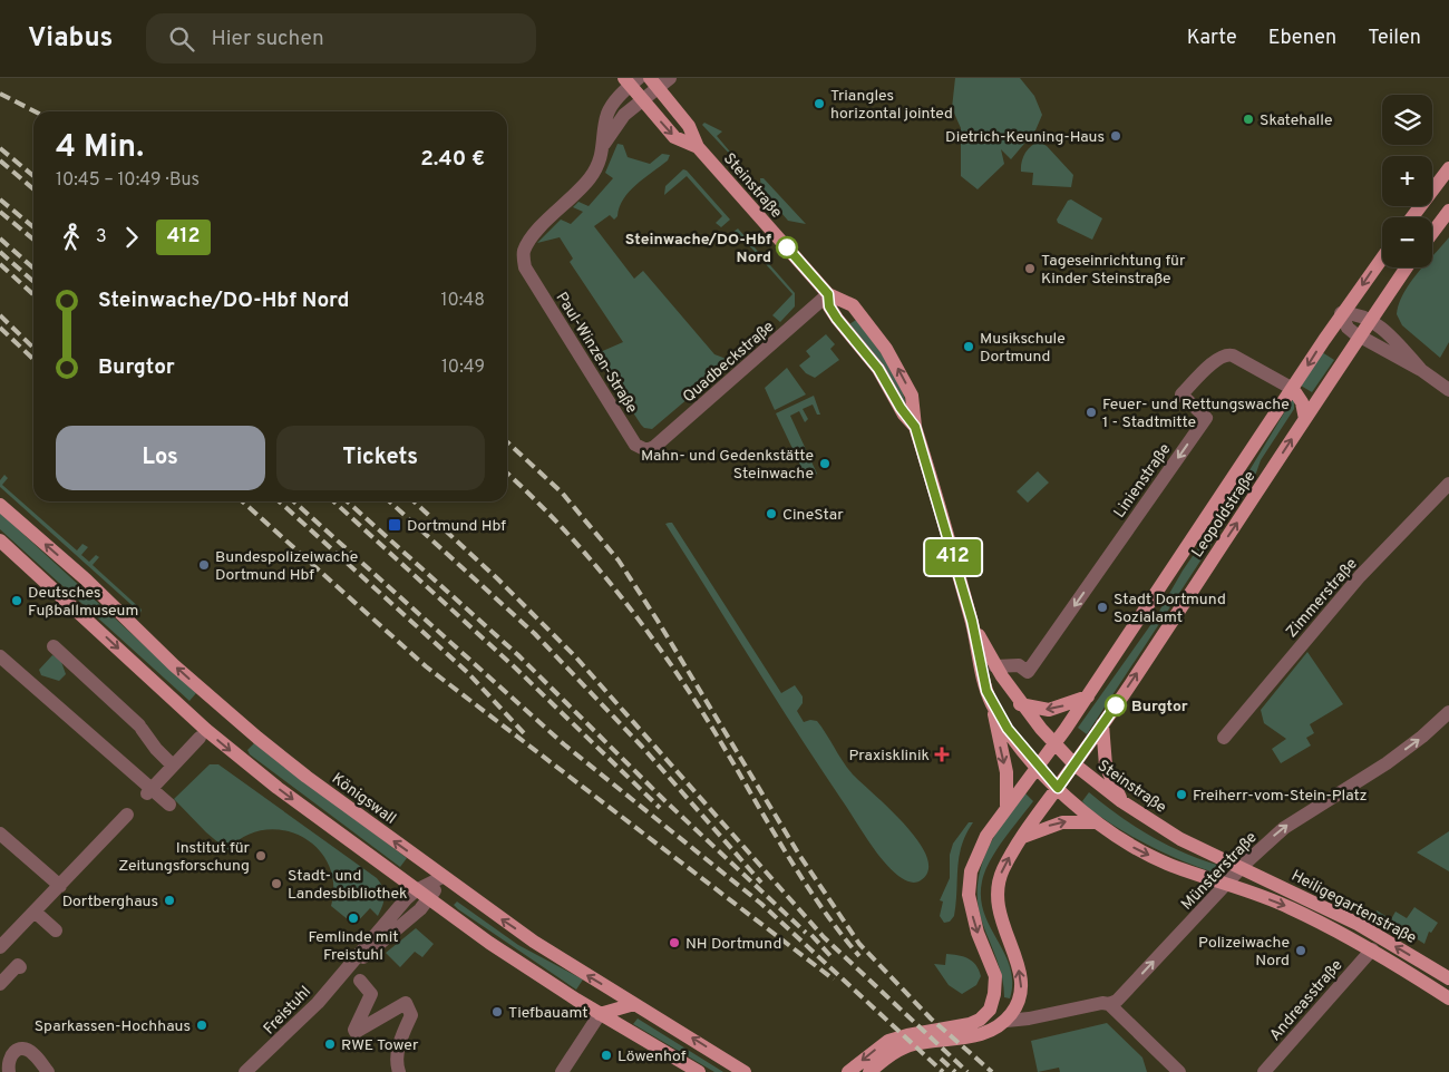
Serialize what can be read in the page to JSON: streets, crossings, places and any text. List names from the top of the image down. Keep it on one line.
{"streets":{"main road":["Steinstraße","Leopoldstraße","Königswall","Heiligegartenstraße"],"street":["Paul-Winzen-Straße","Quadbeckstraße","Linienstraße","Zimmerstraße","Münsterstraße","Andreasstraße","Freistuhl"]},"crossings":[["Steinstraße","Quadbeckstraße"],["Steinstraße","Linienstraße"],["Steinstraße","Leopoldstraße"],["Steinstraße","Münsterstraße"],["Steinstraße","Heiligegartenstraße"],["Paul-Winzen-Straße","Quadbeckstraße"],["Linienstraße","Leopoldstraße"],["Königswall","Freistuhl"],["Münsterstraße","Heiligegartenstraße"],["Heiligegartenstraße","Andreasstraße"]],"one_way":["Münsterstraße"],"places":{"other":["Triangles horizontal jointed","Skatehalle","Dietrich-Keuning-Haus","Steinwache/DO-Hbf Nord","Tageseinrichtung für Kinder Steinstraße","Musikschule Dortmund","Feuer- und Rettungswache 1 - Stadtmitte","Mahn- und Gedenkstätte Steinwache","CineStar","Bundespolizeiwache Dortmund Hbf","Deutsches Fußballmuseum","Stadt Dortmund Sozialamt","Burgtor","Freiherr-vom-Stein-Platz","Institut für Zeitungsforschung","Stadt- und Landesbibliothek","Dortberghaus","Femlinde mit Freistuhl","NH Dortmund","Polizeiwache Nord","Tiefbauamt","Sparkassen-Hochhaus","RWE Tower","Löwenhof"],"transit":["Dortmund Hbf"],"health":["Praxisklinik"]},"lines":["bus line 412"],"page":{"header":"Viabus","search":"Hier suchen","nav":["Karte","Ebenen","Teilen"],"on_map":"412","map_buttons":["+","−"],"heading":["4 Min.","10:45 – 10:49 · Bus","2.40 €"],"legs":["3","412"],"list":[{"name":"Steinwache/DO-Hbf Nord","value":"10:48"},{"name":"Burgtor","value":"10:49"}],"buttons":["Los","Tickets"]}}
